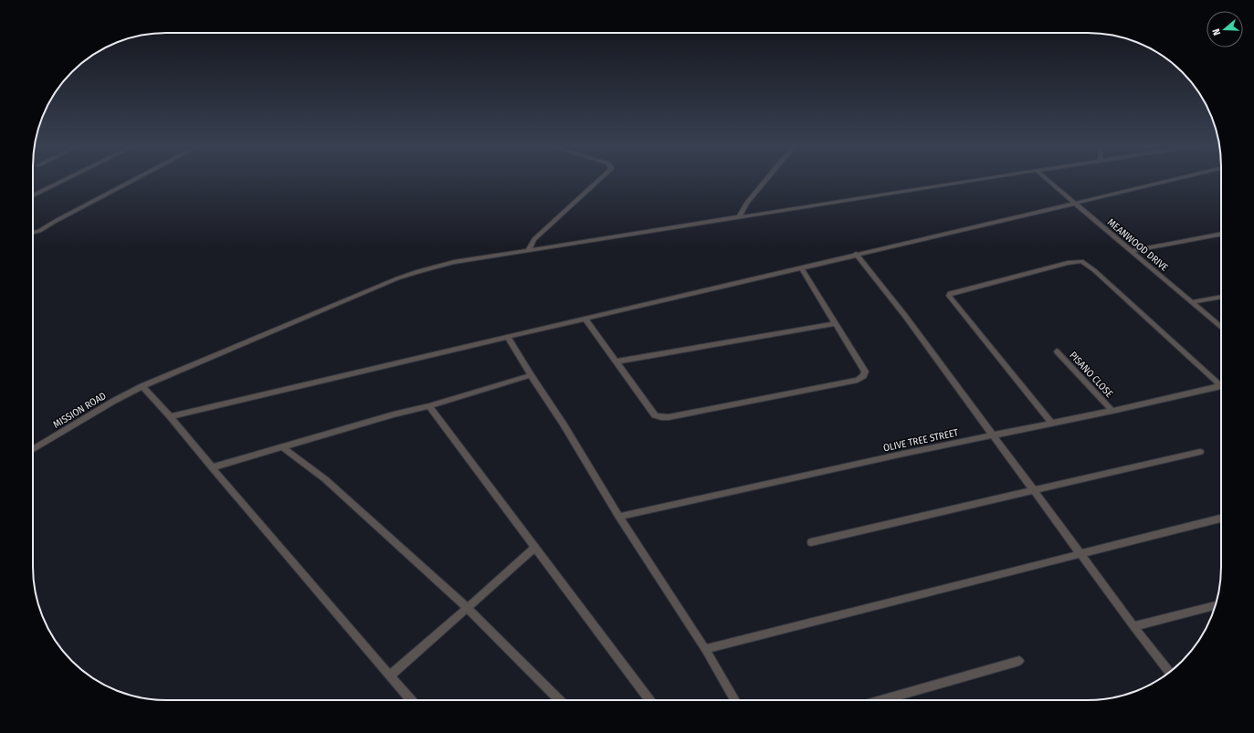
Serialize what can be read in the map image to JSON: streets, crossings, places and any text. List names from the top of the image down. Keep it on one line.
{"streets":{"street":["MEANWOOD DRIVE","PISANO CLOSE","MISSION ROAD","OLIVE TREE STREET"]},"crossings":[["PISANO CLOSE","OLIVE TREE STREET"]],"north":"left"}
